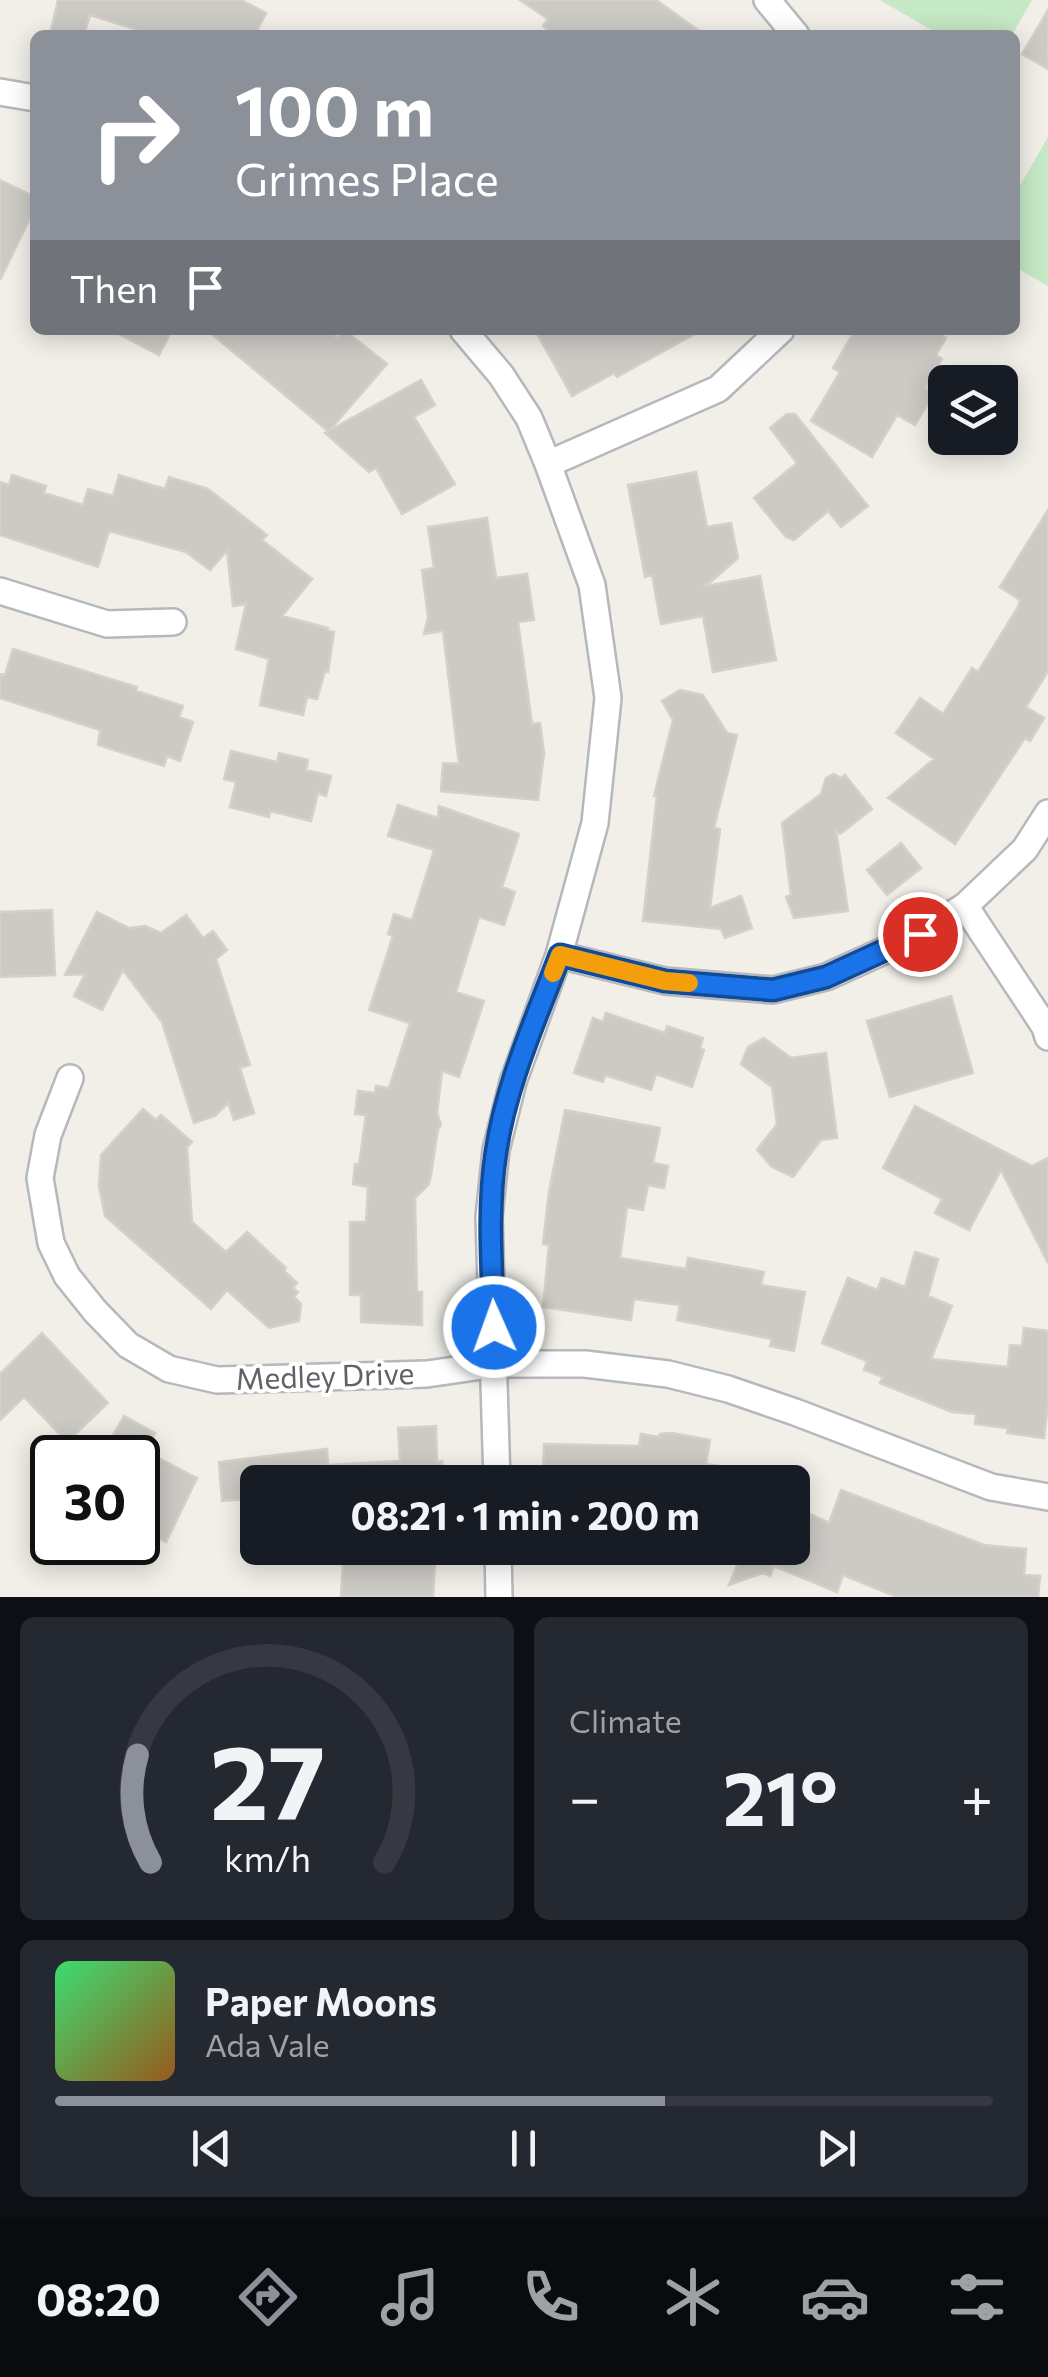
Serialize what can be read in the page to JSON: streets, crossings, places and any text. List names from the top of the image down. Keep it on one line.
{"streets":{"street":["Medley Drive"]},"page":{"turn":["100 m","Grimes Place"],"then":"Then","limit":"30","trip":"08:21 · 1 min · 200 m","tile":"Climate","heat":["−","21°","+"],"song":["Paper Moons","Ada Vale"],"tabs":"08:20","gauge":["27","km/h"]}}
